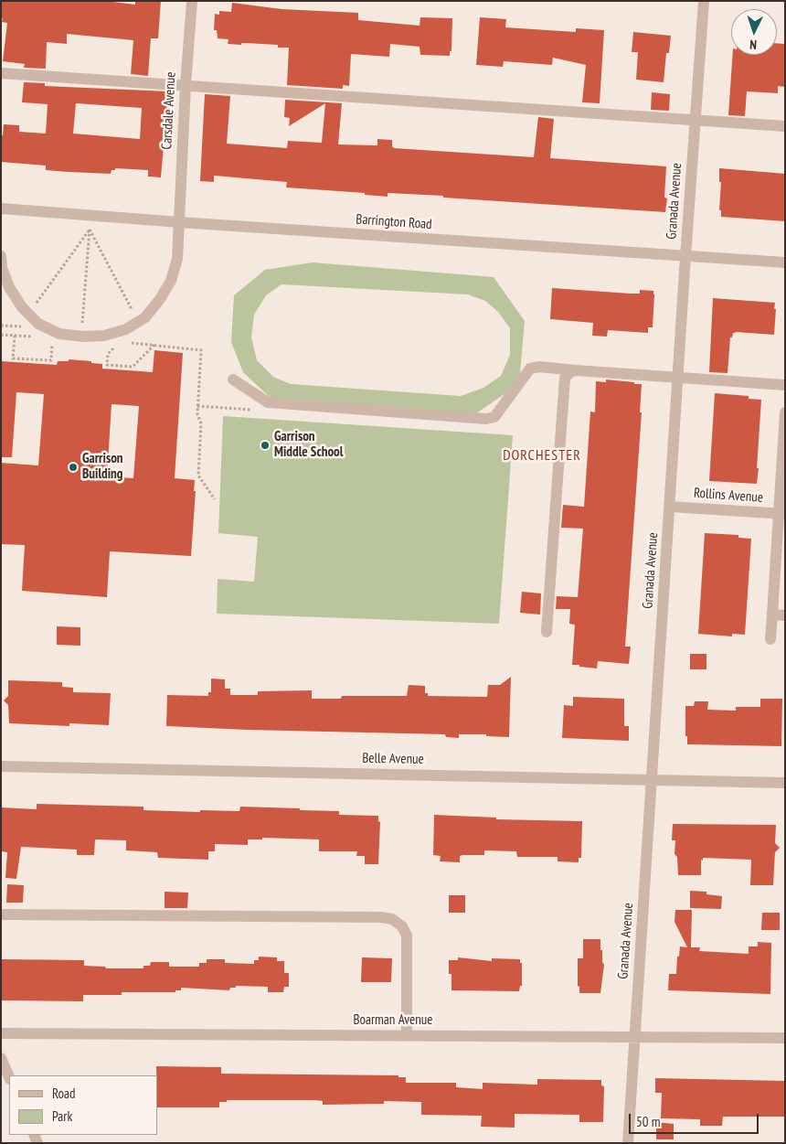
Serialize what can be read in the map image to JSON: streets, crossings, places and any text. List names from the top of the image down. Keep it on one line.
{"streets":{"street":["Carsdale Avenue","Granada Avenue","Barrington Road","Rollins Avenue","Belle Avenue","Boarman Avenue"]},"crossings":[["Carsdale Avenue","Barrington Road"],["Granada Avenue","Barrington Road"],["Granada Avenue","Rollins Avenue"],["Granada Avenue","Belle Avenue"],["Granada Avenue","Boarman Avenue"]],"districts":["DORCHESTER"],"places":["Garrison Middle School","Garrison Building"],"legend":["Road","Park"],"scale_bar":"50 m","north":"bottom"}
